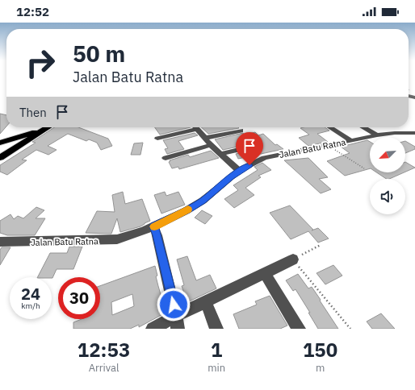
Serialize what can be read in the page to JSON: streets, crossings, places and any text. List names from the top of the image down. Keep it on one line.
{"streets":{"street":["Jalan Batu Ratna"]},"north":"bottom left","page":{"status":"12:52","turn":["50 m","Jalan Batu Ratna"],"then":"Then","speed":"24 km/h","limit":"30","eta":["12:53","Arrival","1","min","150","m"]}}
